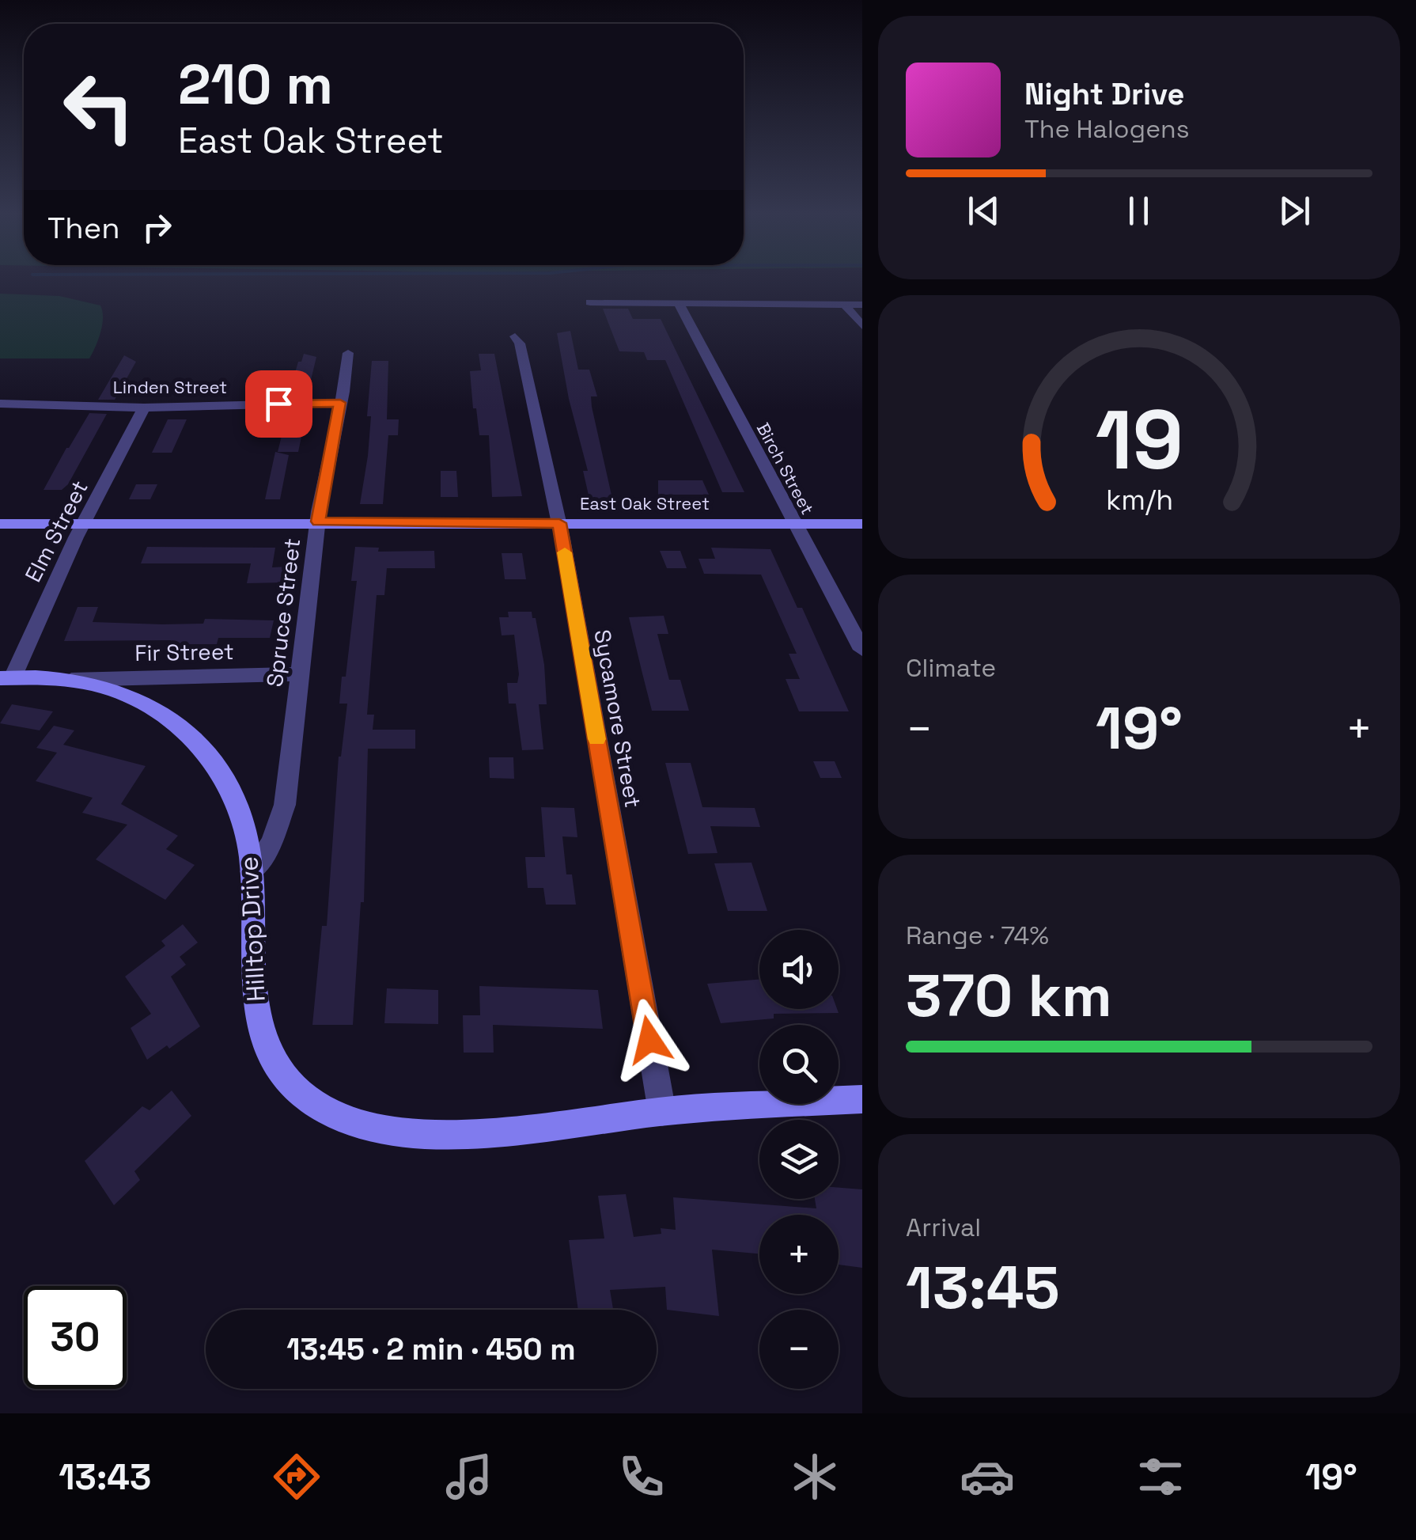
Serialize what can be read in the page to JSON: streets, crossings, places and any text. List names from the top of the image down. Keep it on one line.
{"streets":{"street":["Linden Street","Birch Street","East Oak Street","Elm Street","Spruce Street","Fir Street","Sycamore Street","Hilltop Drive"]},"crossings":[["Linden Street","Elm Street"],["Linden Street","Spruce Street"],["Birch Street","East Oak Street"],["East Oak Street","Elm Street"],["East Oak Street","Spruce Street"],["East Oak Street","Sycamore Street"],["Elm Street","Hilltop Drive"],["Spruce Street","Fir Street"],["Spruce Street","Hilltop Drive"],["Fir Street","Hilltop Drive"],["Sycamore Street","Hilltop Drive"]],"page":{"turn":["210 m","East Oak Street"],"song":["Night Drive","The Halogens"],"then":"Then","tile":["Climate",["Range · 74%","370 km"],["Arrival","13:45"]],"heat":["−","19°","+"],"map_buttons":["+","−"],"limit":"30","trip":"13:45 · 2 min · 450 m","tabs":["13:43","19°"],"gauge":["19","km/h"]}}
